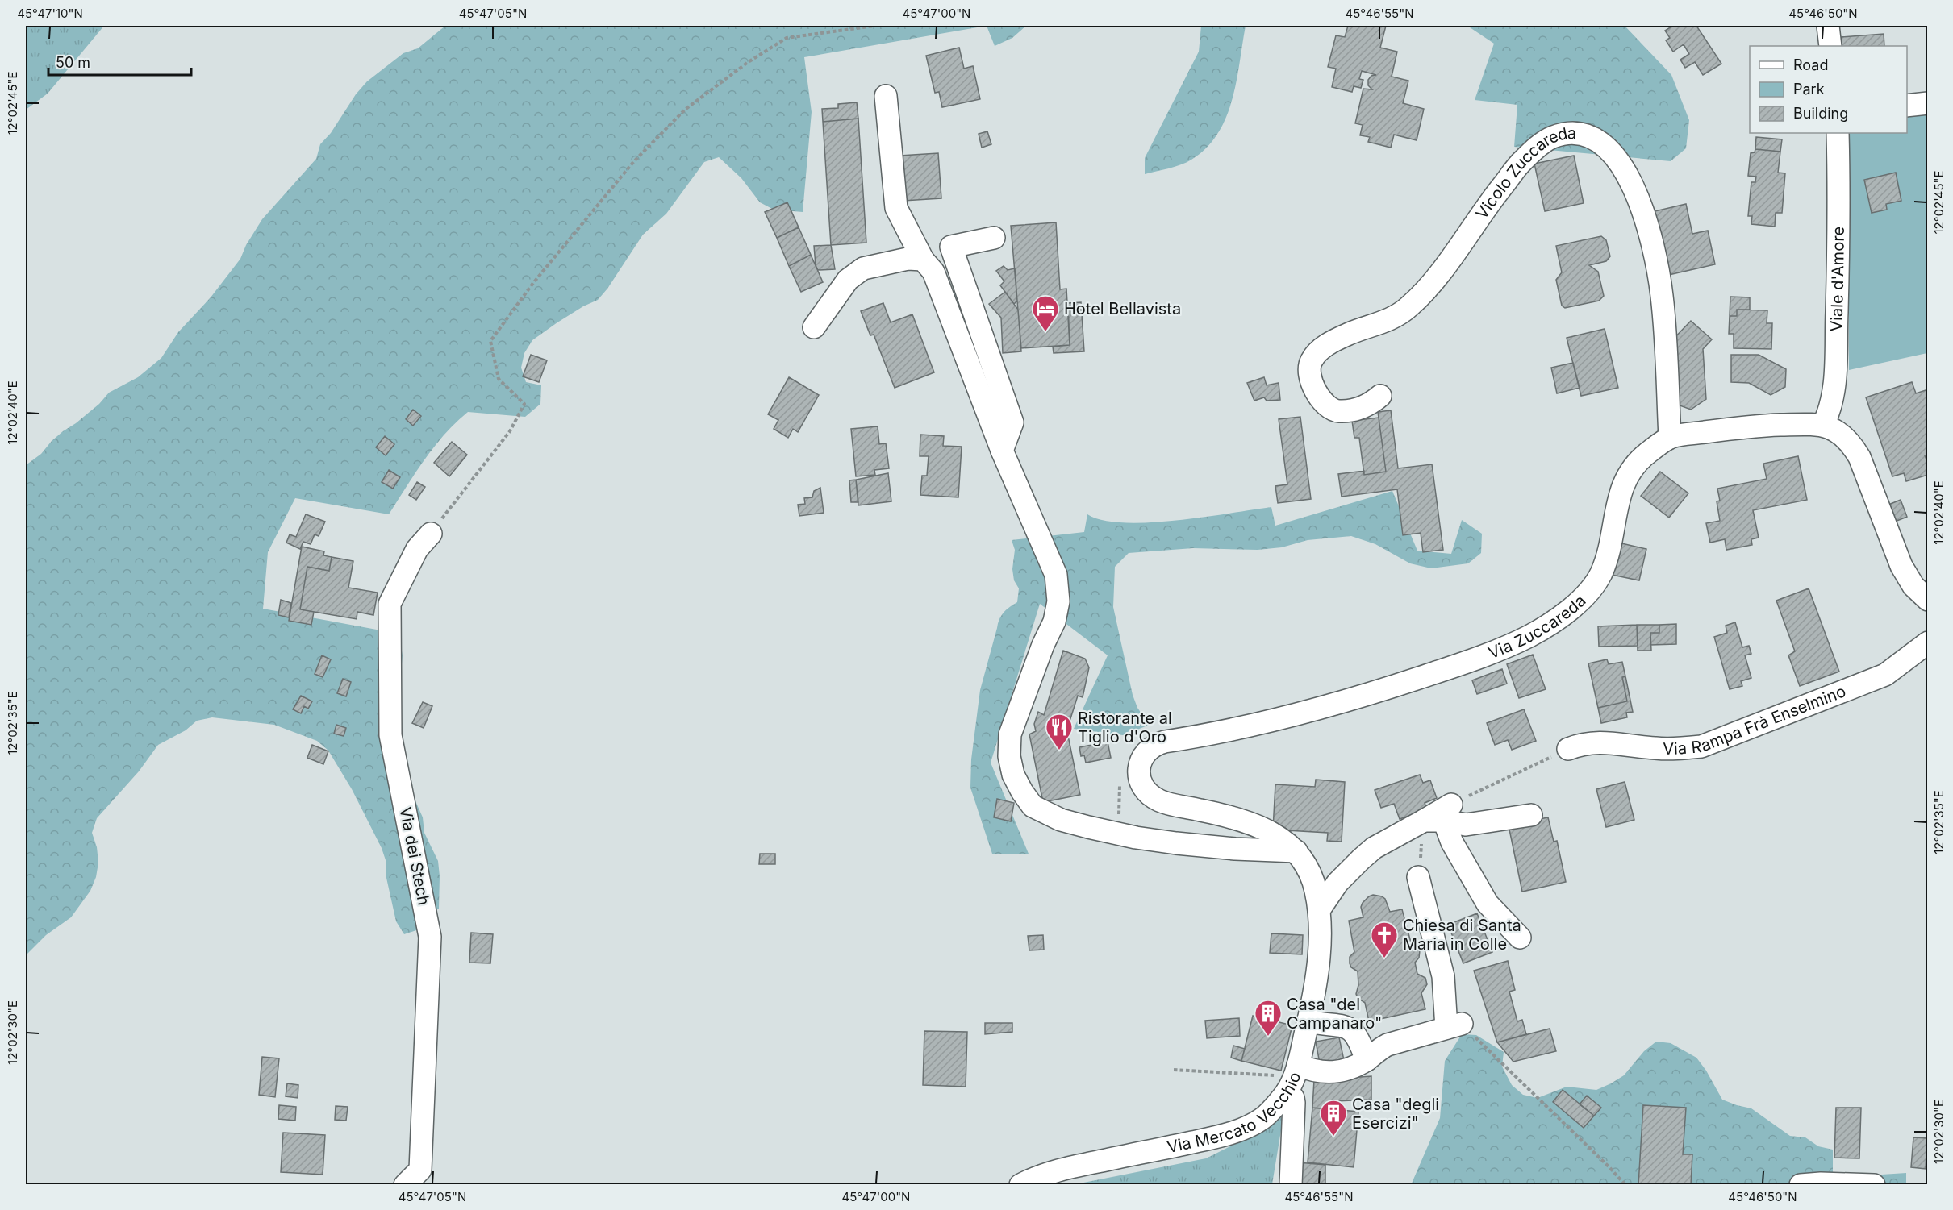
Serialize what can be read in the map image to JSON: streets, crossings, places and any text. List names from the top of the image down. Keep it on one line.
{"streets":{"street":["Vicolo Zuccareda","Viale d'Amore","Via Zuccareda","Via Rampa Frà Enselmino","Via dei Stech","Via Mercato Vecchio"]},"crossings":[["Vicolo Zuccareda","Via Zuccareda"],["Viale d'Amore","Via Zuccareda"],["Via Zuccareda","Via Mercato Vecchio"]],"places":{"hotel":["Hotel Bellavista"],"restaurant":["Ristorante al Tiglio d'Oro"],"church":["Chiesa di Santa Maria in Colle"],"building":["Casa \"del Campanaro\"","Casa \"degli Esercizi\""]},"legend":["Road","Park","Building"],"scale_bar":"50 m","coordinates":["45°47'10\"N","45°47'05\"N","45°47'00\"N","45°46'55\"N","45°46'50\"N","12°02'45\"E","12°02'40\"E","12°02'35\"E","12°02'30\"E"]}
